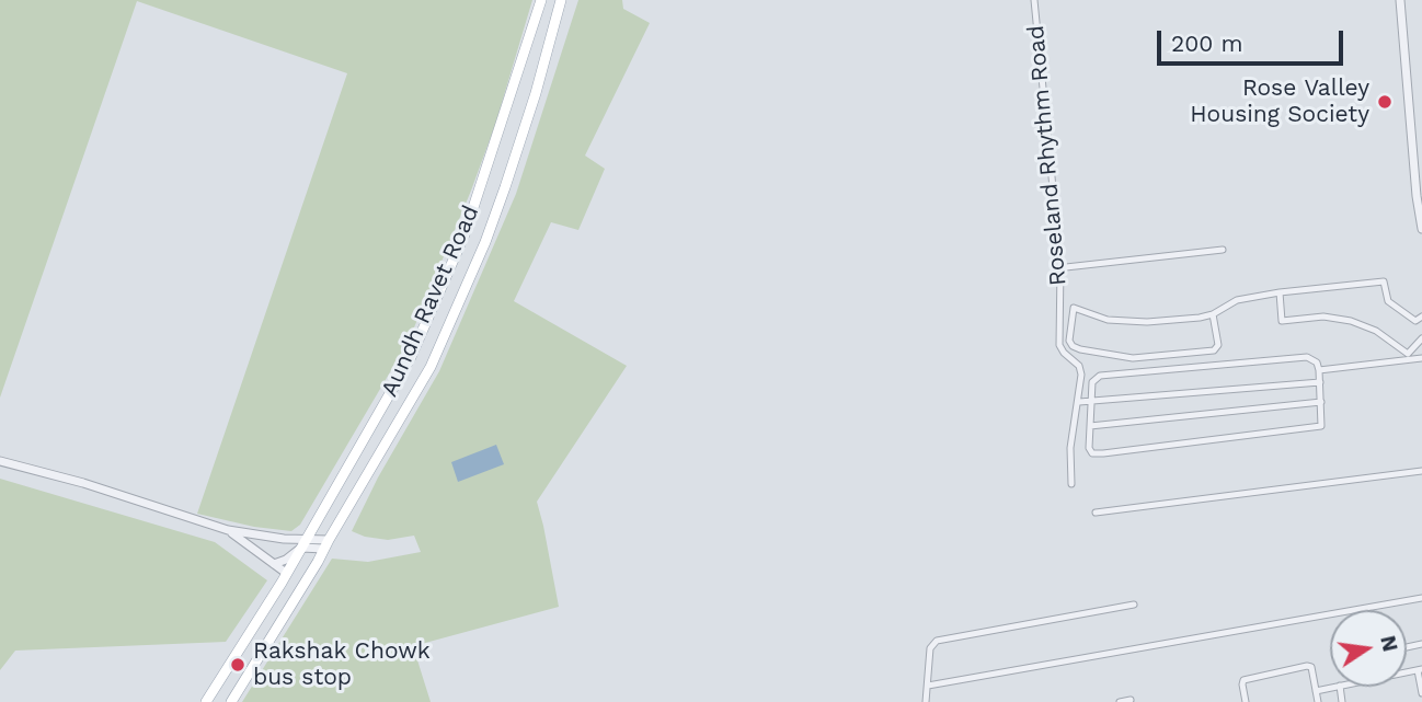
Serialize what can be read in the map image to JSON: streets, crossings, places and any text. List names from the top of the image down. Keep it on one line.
{"streets":{"main road":["Aundh Ravet Road"],"street":["Roseland Rhythm Road"]},"places":["Rose Valley Housing Society","Rakshak Chowk bus stop"],"scale_bar":"200 m","north":"right"}
